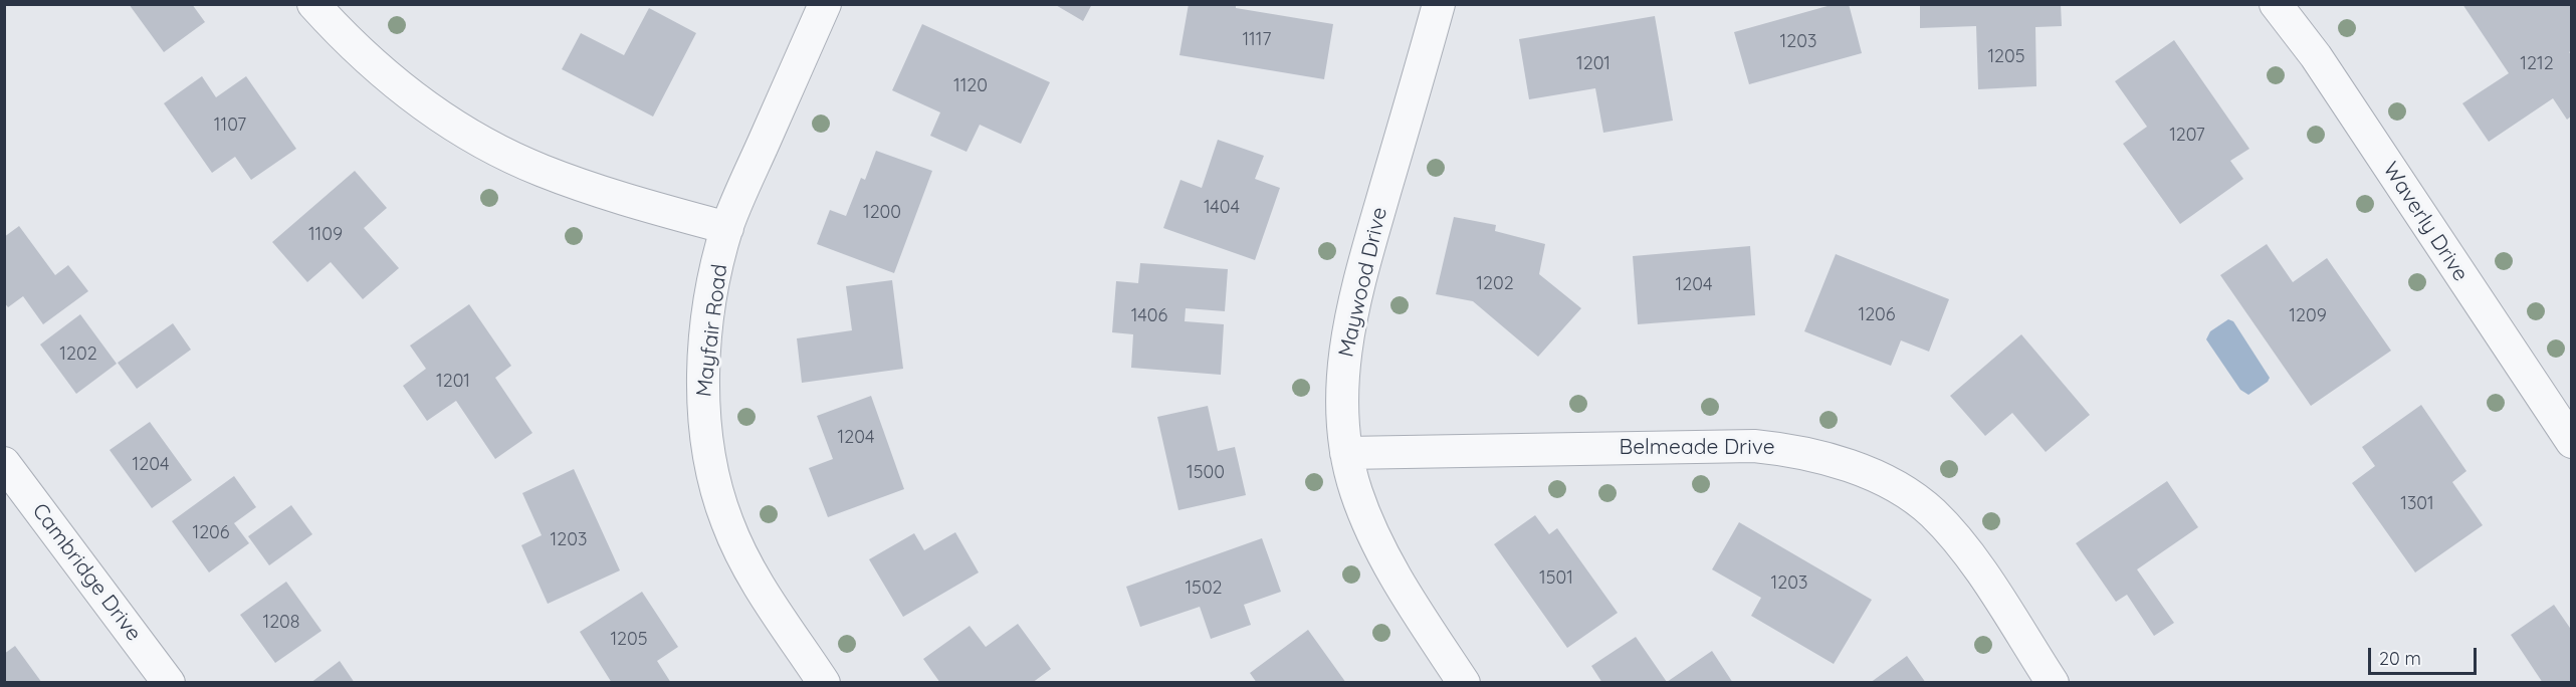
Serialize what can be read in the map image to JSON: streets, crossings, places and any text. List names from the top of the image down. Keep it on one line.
{"streets":{"street":["Waverly Drive","Maywood Drive","Mayfair Road","Belmeade Drive","Cambridge Drive"]},"crossings":[["Maywood Drive","Belmeade Drive"]],"house_numbers":["1117","1203","1205","1201","1212","1120","1107","1207","1404","1200","1109","1202","1204","1206","1406","1209","1202","1201","1204","1204","1500","1301","1206","1203","1501","1203","1502","1208","1205"],"scale_bar":"20 m"}
